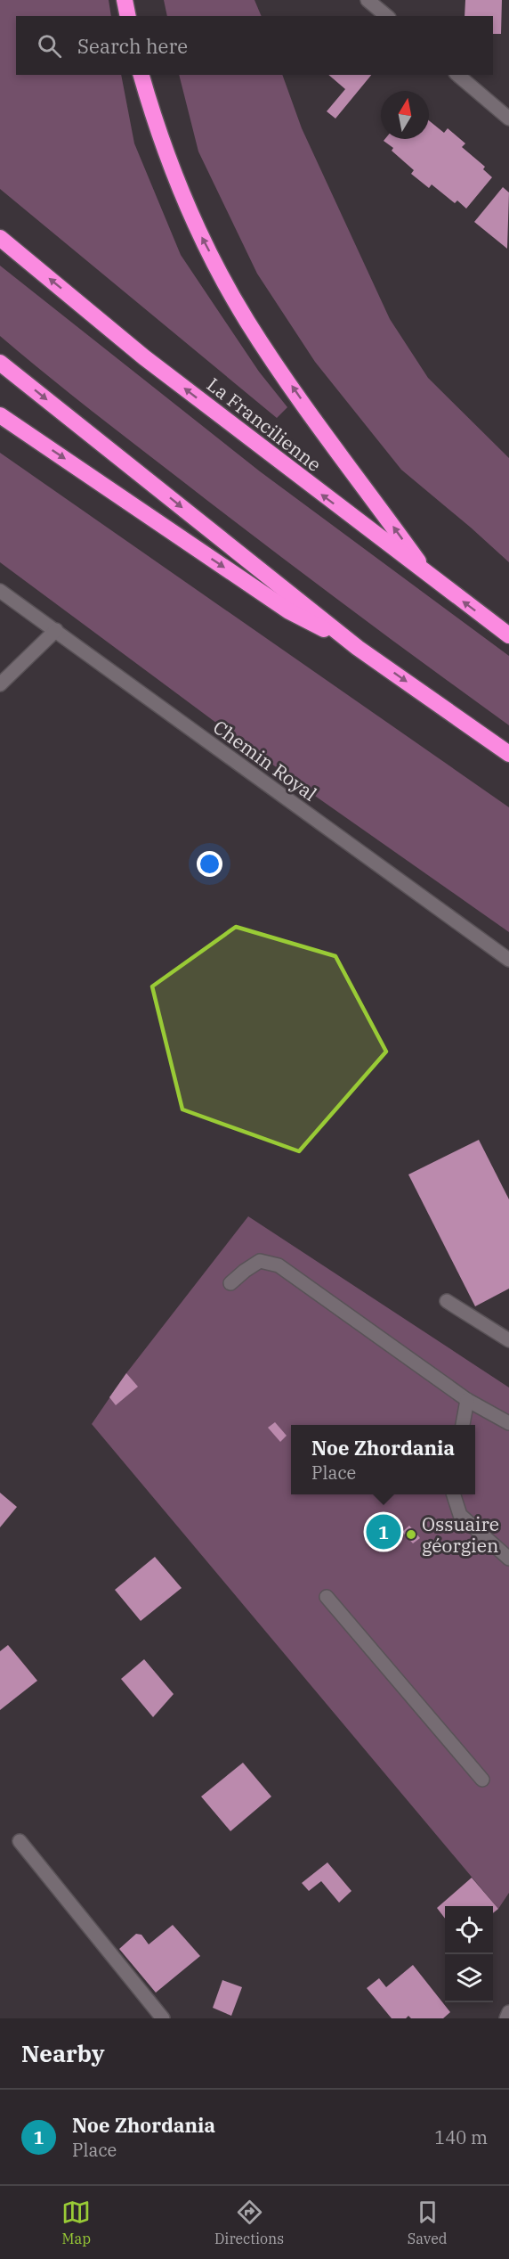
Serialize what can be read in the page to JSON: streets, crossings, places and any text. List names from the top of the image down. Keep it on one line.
{"streets":{"highway":["La Francilienne"],"street":["Chemin Royal"]},"places":["Ossuaire géorgien"],"north":"top","page":{"search":"Search here","popup":["Noe Zhordania","Place"],"pins":"1","heading":"Nearby","list":[{"mark":"1","name":"Noe Zhordania","note":"Place","value":"140 m"}],"nav":["Map","Directions","Saved"]}}
